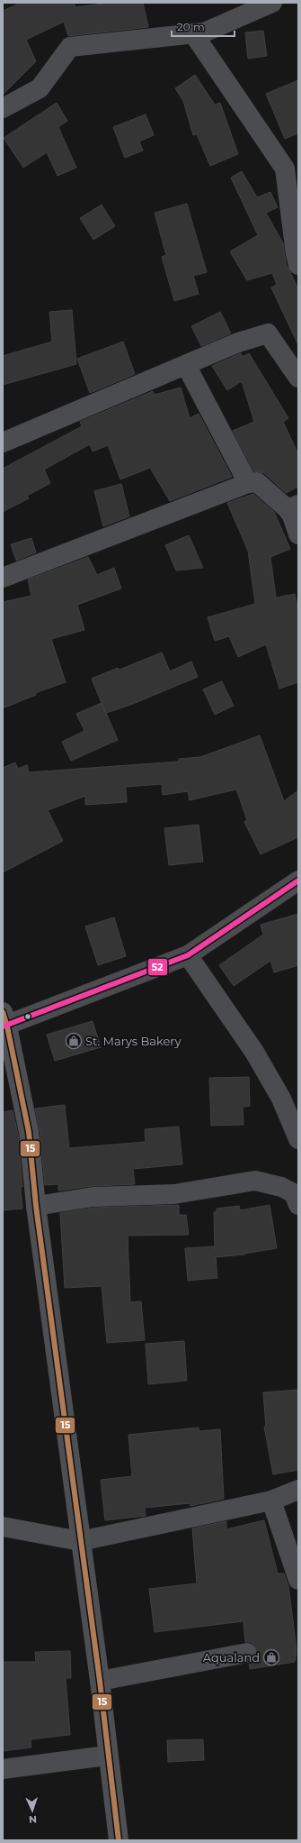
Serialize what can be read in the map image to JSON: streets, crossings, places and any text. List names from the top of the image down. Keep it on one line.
{"places":{"shop":["St. Marys Bakery","Aqualand"]},"lines":["transit line 52","transit line 15"],"scale_bar":"20 m","north":"bottom"}
